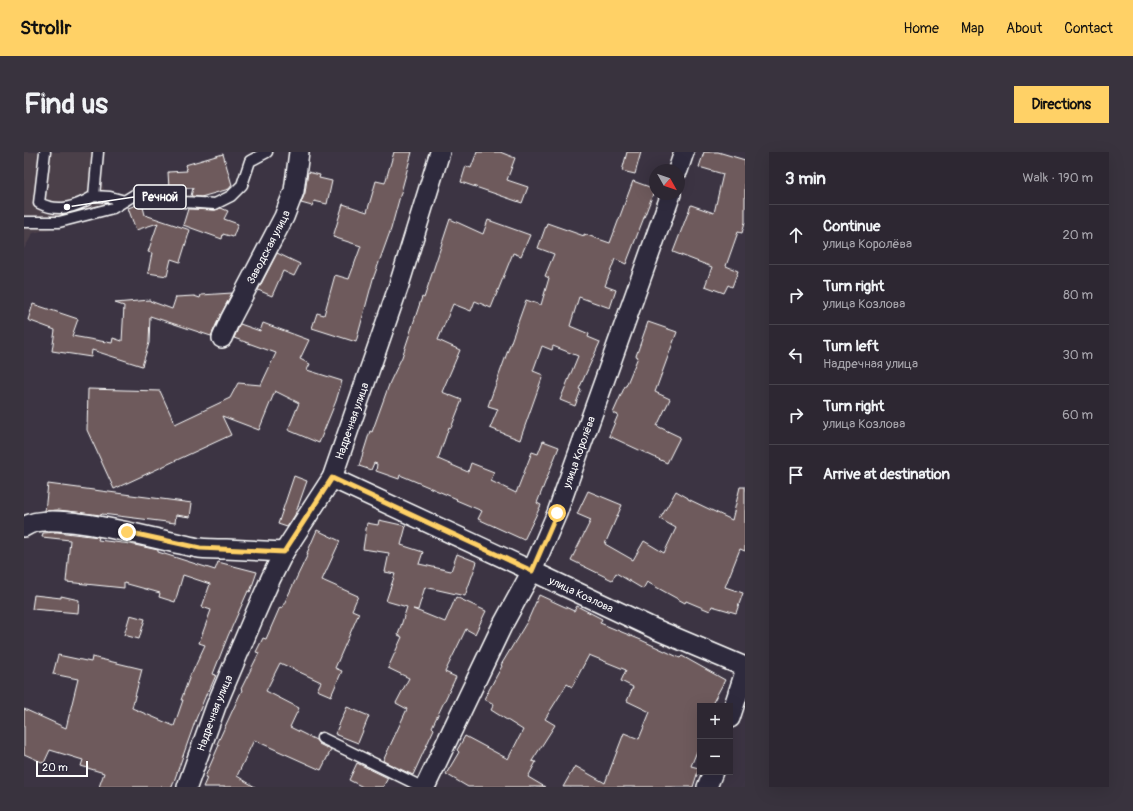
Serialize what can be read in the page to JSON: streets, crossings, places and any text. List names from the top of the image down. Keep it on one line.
{"streets":{"street":["Заводская улица","Надречная улица","улица Королёва","улица Козлова"]},"crossings":[["Надречная улица","улица Козлова"],["улица Королёва","улица Козлова"]],"places":["Речной"],"scale_bar":"20 m","north":"bottom right","page":{"header":"Strollr","nav":["Home","Map","About","Contact"],"buttons":"Directions","title":"Find us","heading":["3 min","Walk · 190 m"],"list":[["Continue","улица Королёва","20 m"],["Turn right","улица Козлова","80 m"],["Turn left","Надречная улица","30 m"],["Turn right","улица Козлова","60 m"],"Arrive at destination"],"map_buttons":["+","−"],"scale":"20 m"}}
